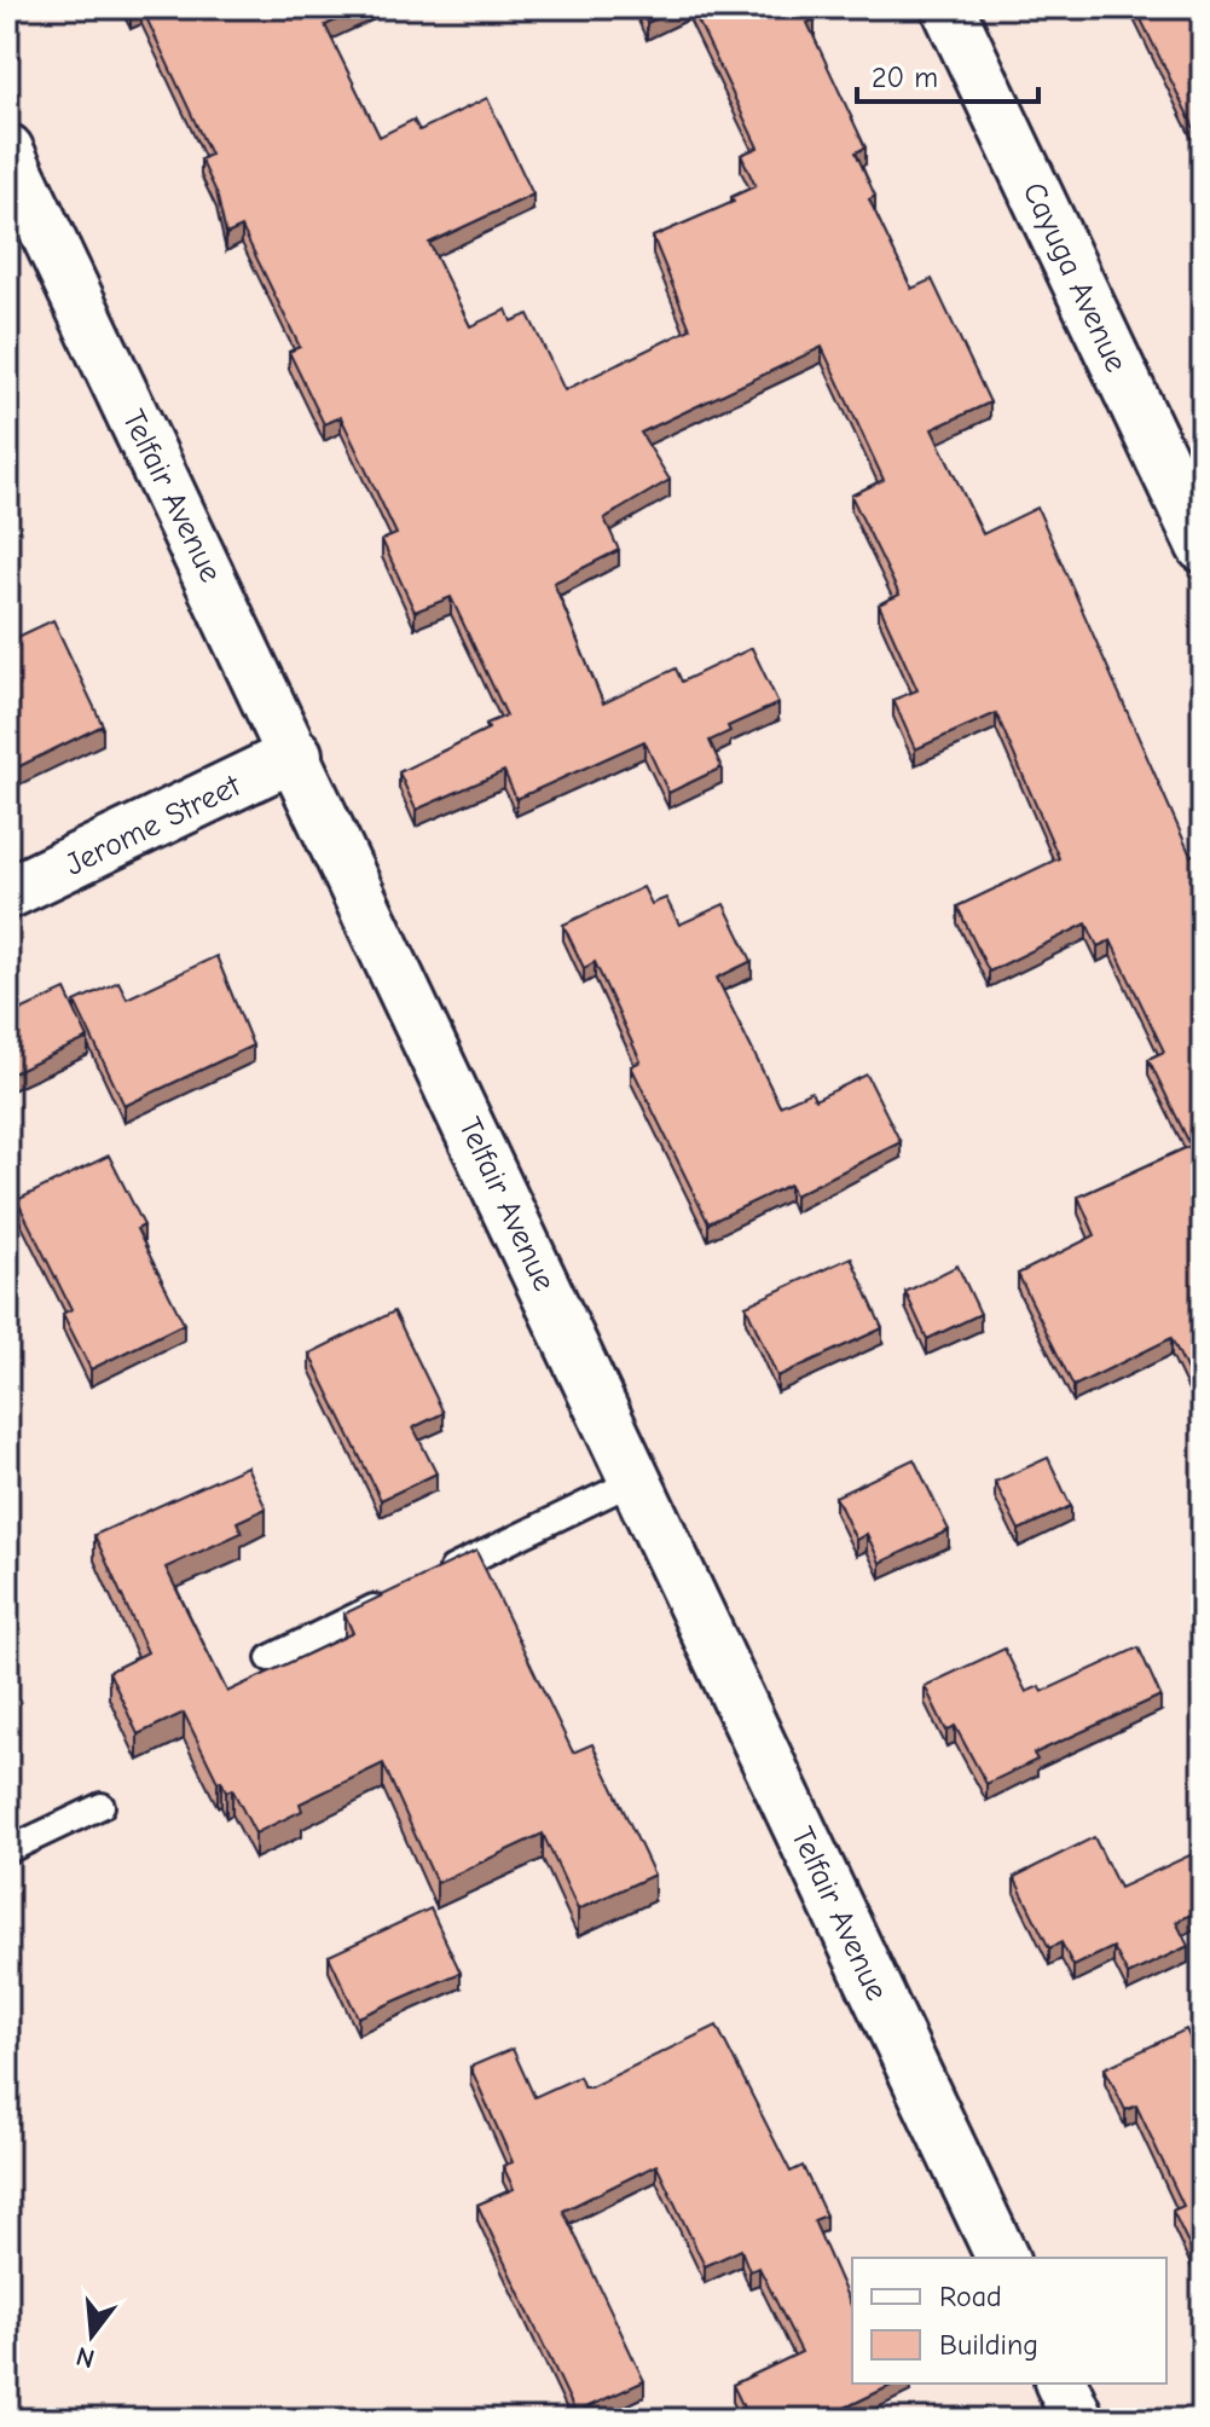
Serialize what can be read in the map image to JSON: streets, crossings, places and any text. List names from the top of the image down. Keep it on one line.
{"streets":{"street":["Cayuga Avenue","Telfair Avenue","Jerome Street"]},"crossings":[["Telfair Avenue","Jerome Street"]],"legend":["Road","Building"],"scale_bar":"20 m","north":"bottom"}
